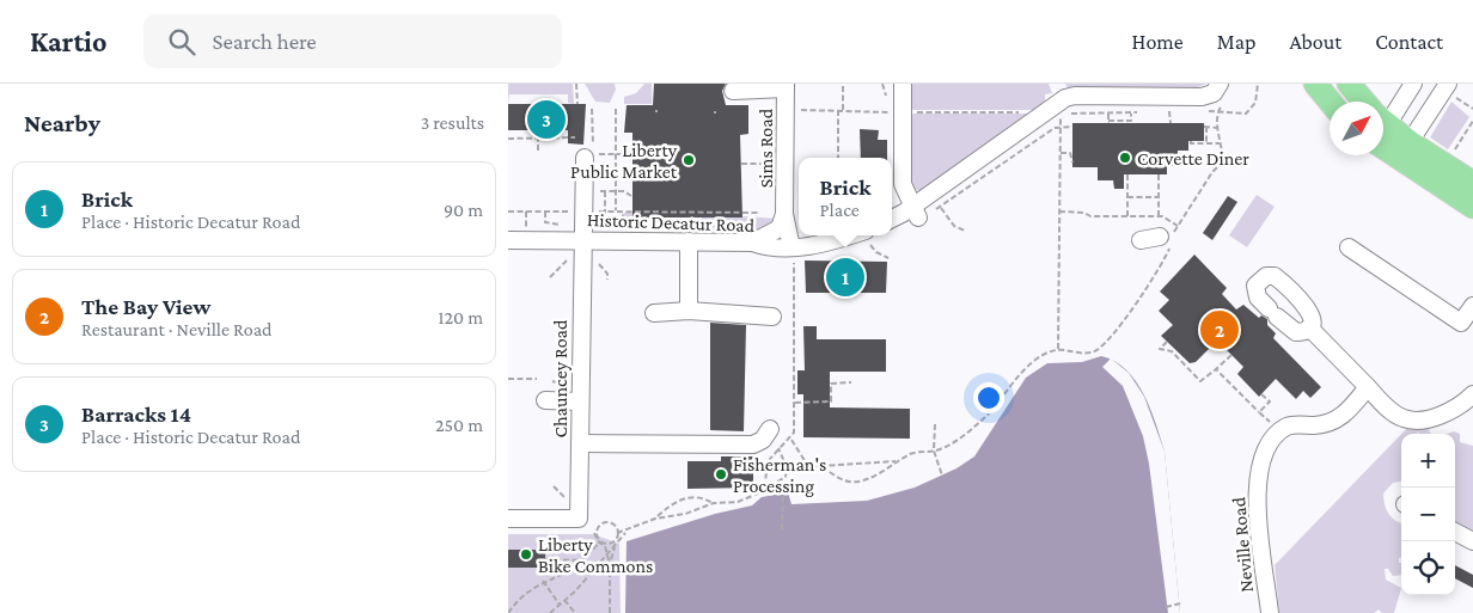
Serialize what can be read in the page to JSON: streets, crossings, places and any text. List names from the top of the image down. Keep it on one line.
{"streets":{"street":["Sims Road","Historic Decatur Road","Chauncey Road","Neville Road"]},"crossings":[["Sims Road","Historic Decatur Road"],["Historic Decatur Road","Chauncey Road"]],"places":["Corvette Diner","Liberty Public Market","Fisherman's Processing","Liberty Bike Commons"],"north":"top right","page":{"header":"Kartio","search":"Search here","nav":["Home","Map","About","Contact"],"heading":["Nearby","3 results"],"pins":["3","1","2"],"popup":["Brick","Place"],"list":[{"mark":"1","name":"Brick","note":"Place · Historic Decatur Road","value":"90 m"},{"mark":"2","name":"The Bay View","note":"Restaurant · Neville Road","value":"120 m"},{"mark":"3","name":"Barracks 14","note":"Place · Historic Decatur Road","value":"250 m"}],"map_buttons":["+","−"]}}
